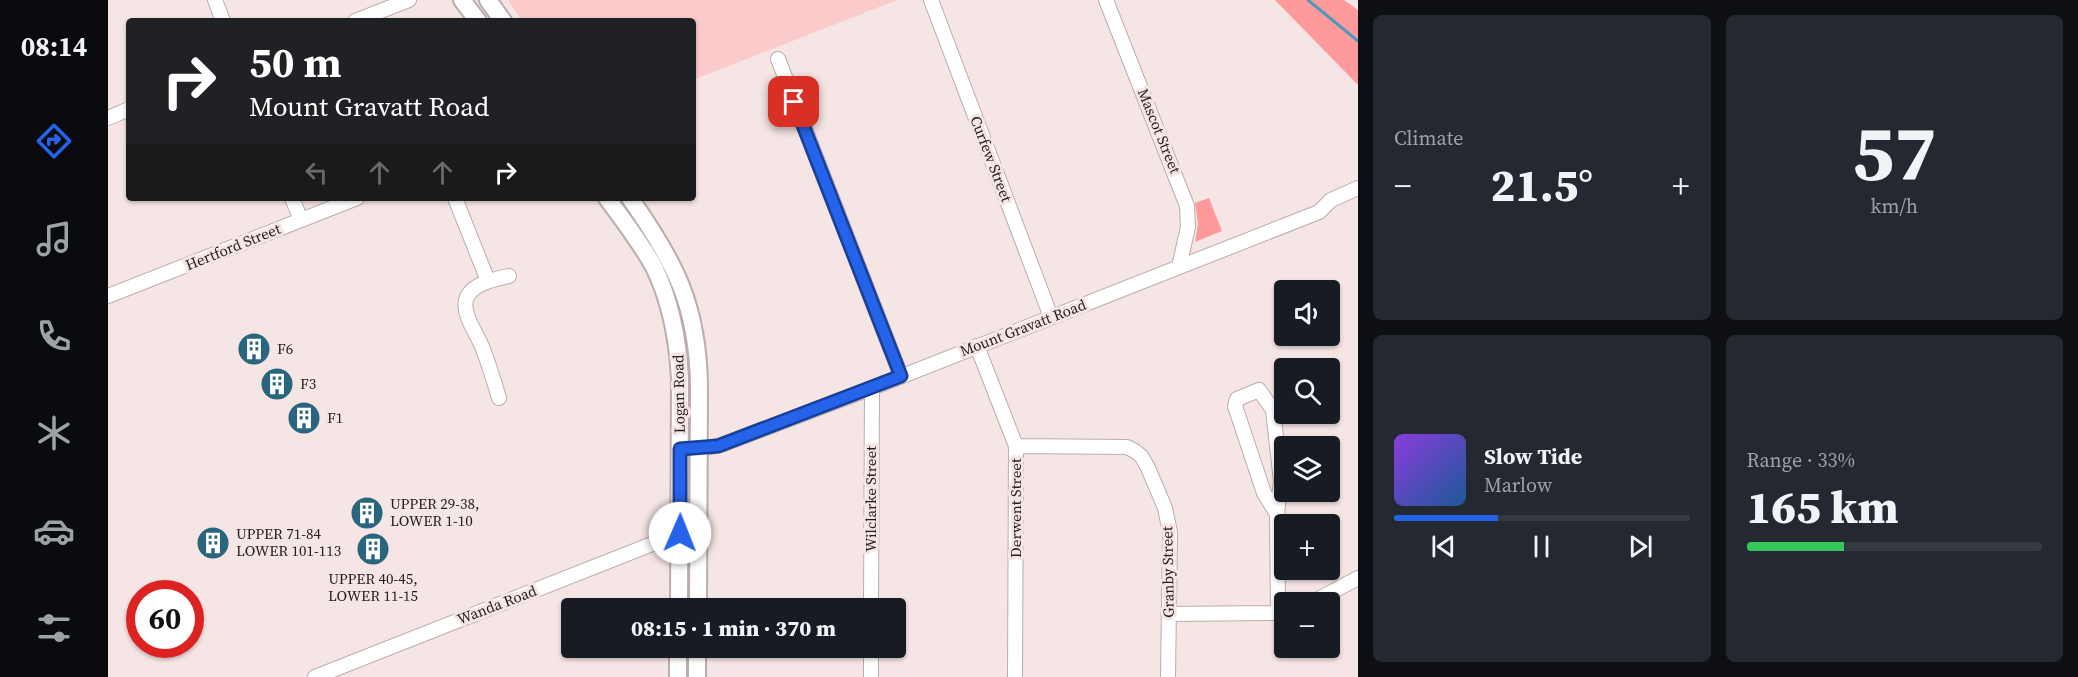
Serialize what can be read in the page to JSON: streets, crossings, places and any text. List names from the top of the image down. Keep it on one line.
{"streets":{"main road":["Logan Road"],"street":["Mascot Street","Curfew Street","Hertford Street","Mount Gravatt Road","Wilclarke Street","Derwent Street","Granby Street","Wanda Road"]},"crossings":[["Mascot Street","Mount Gravatt Road"],["Curfew Street","Mount Gravatt Road"],["Mount Gravatt Road","Logan Road"],["Mount Gravatt Road","Wilclarke Street"],["Mount Gravatt Road","Derwent Street"],["Logan Road","Wanda Road"],["Derwent Street","Granby Street"]],"places":{"building":["F6","F3","F1","UPPER 29-38, LOWER 1-10","UPPER 71-84 LOWER 101-113","UPPER 40-45, LOWER 11-15"]},"page":{"tabs":"08:14","tile":["Climate",["57","km/h"],["Range · 33%","165 km"]],"turn":["50 m","Mount Gravatt Road"],"heat":["−","21.5°","+"],"map_buttons":["+","−"],"song":["Slow Tide","Marlow"],"limit":"60","trip":"08:15 · 1 min · 370 m"}}
